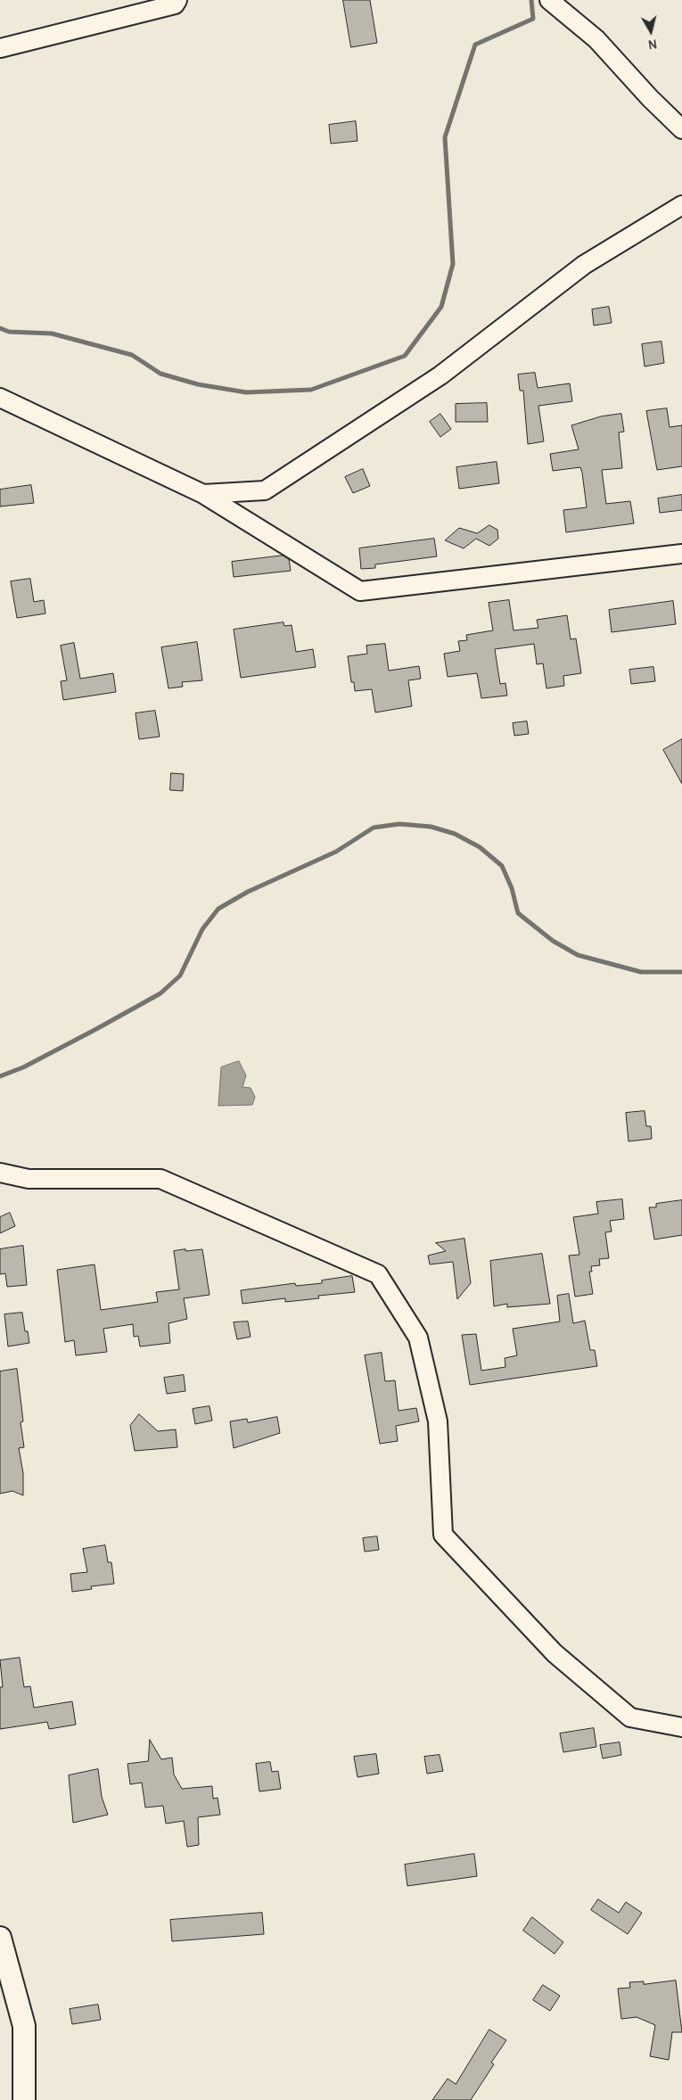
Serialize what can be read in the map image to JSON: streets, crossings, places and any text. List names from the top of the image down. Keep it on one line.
{"north":"bottom"}
